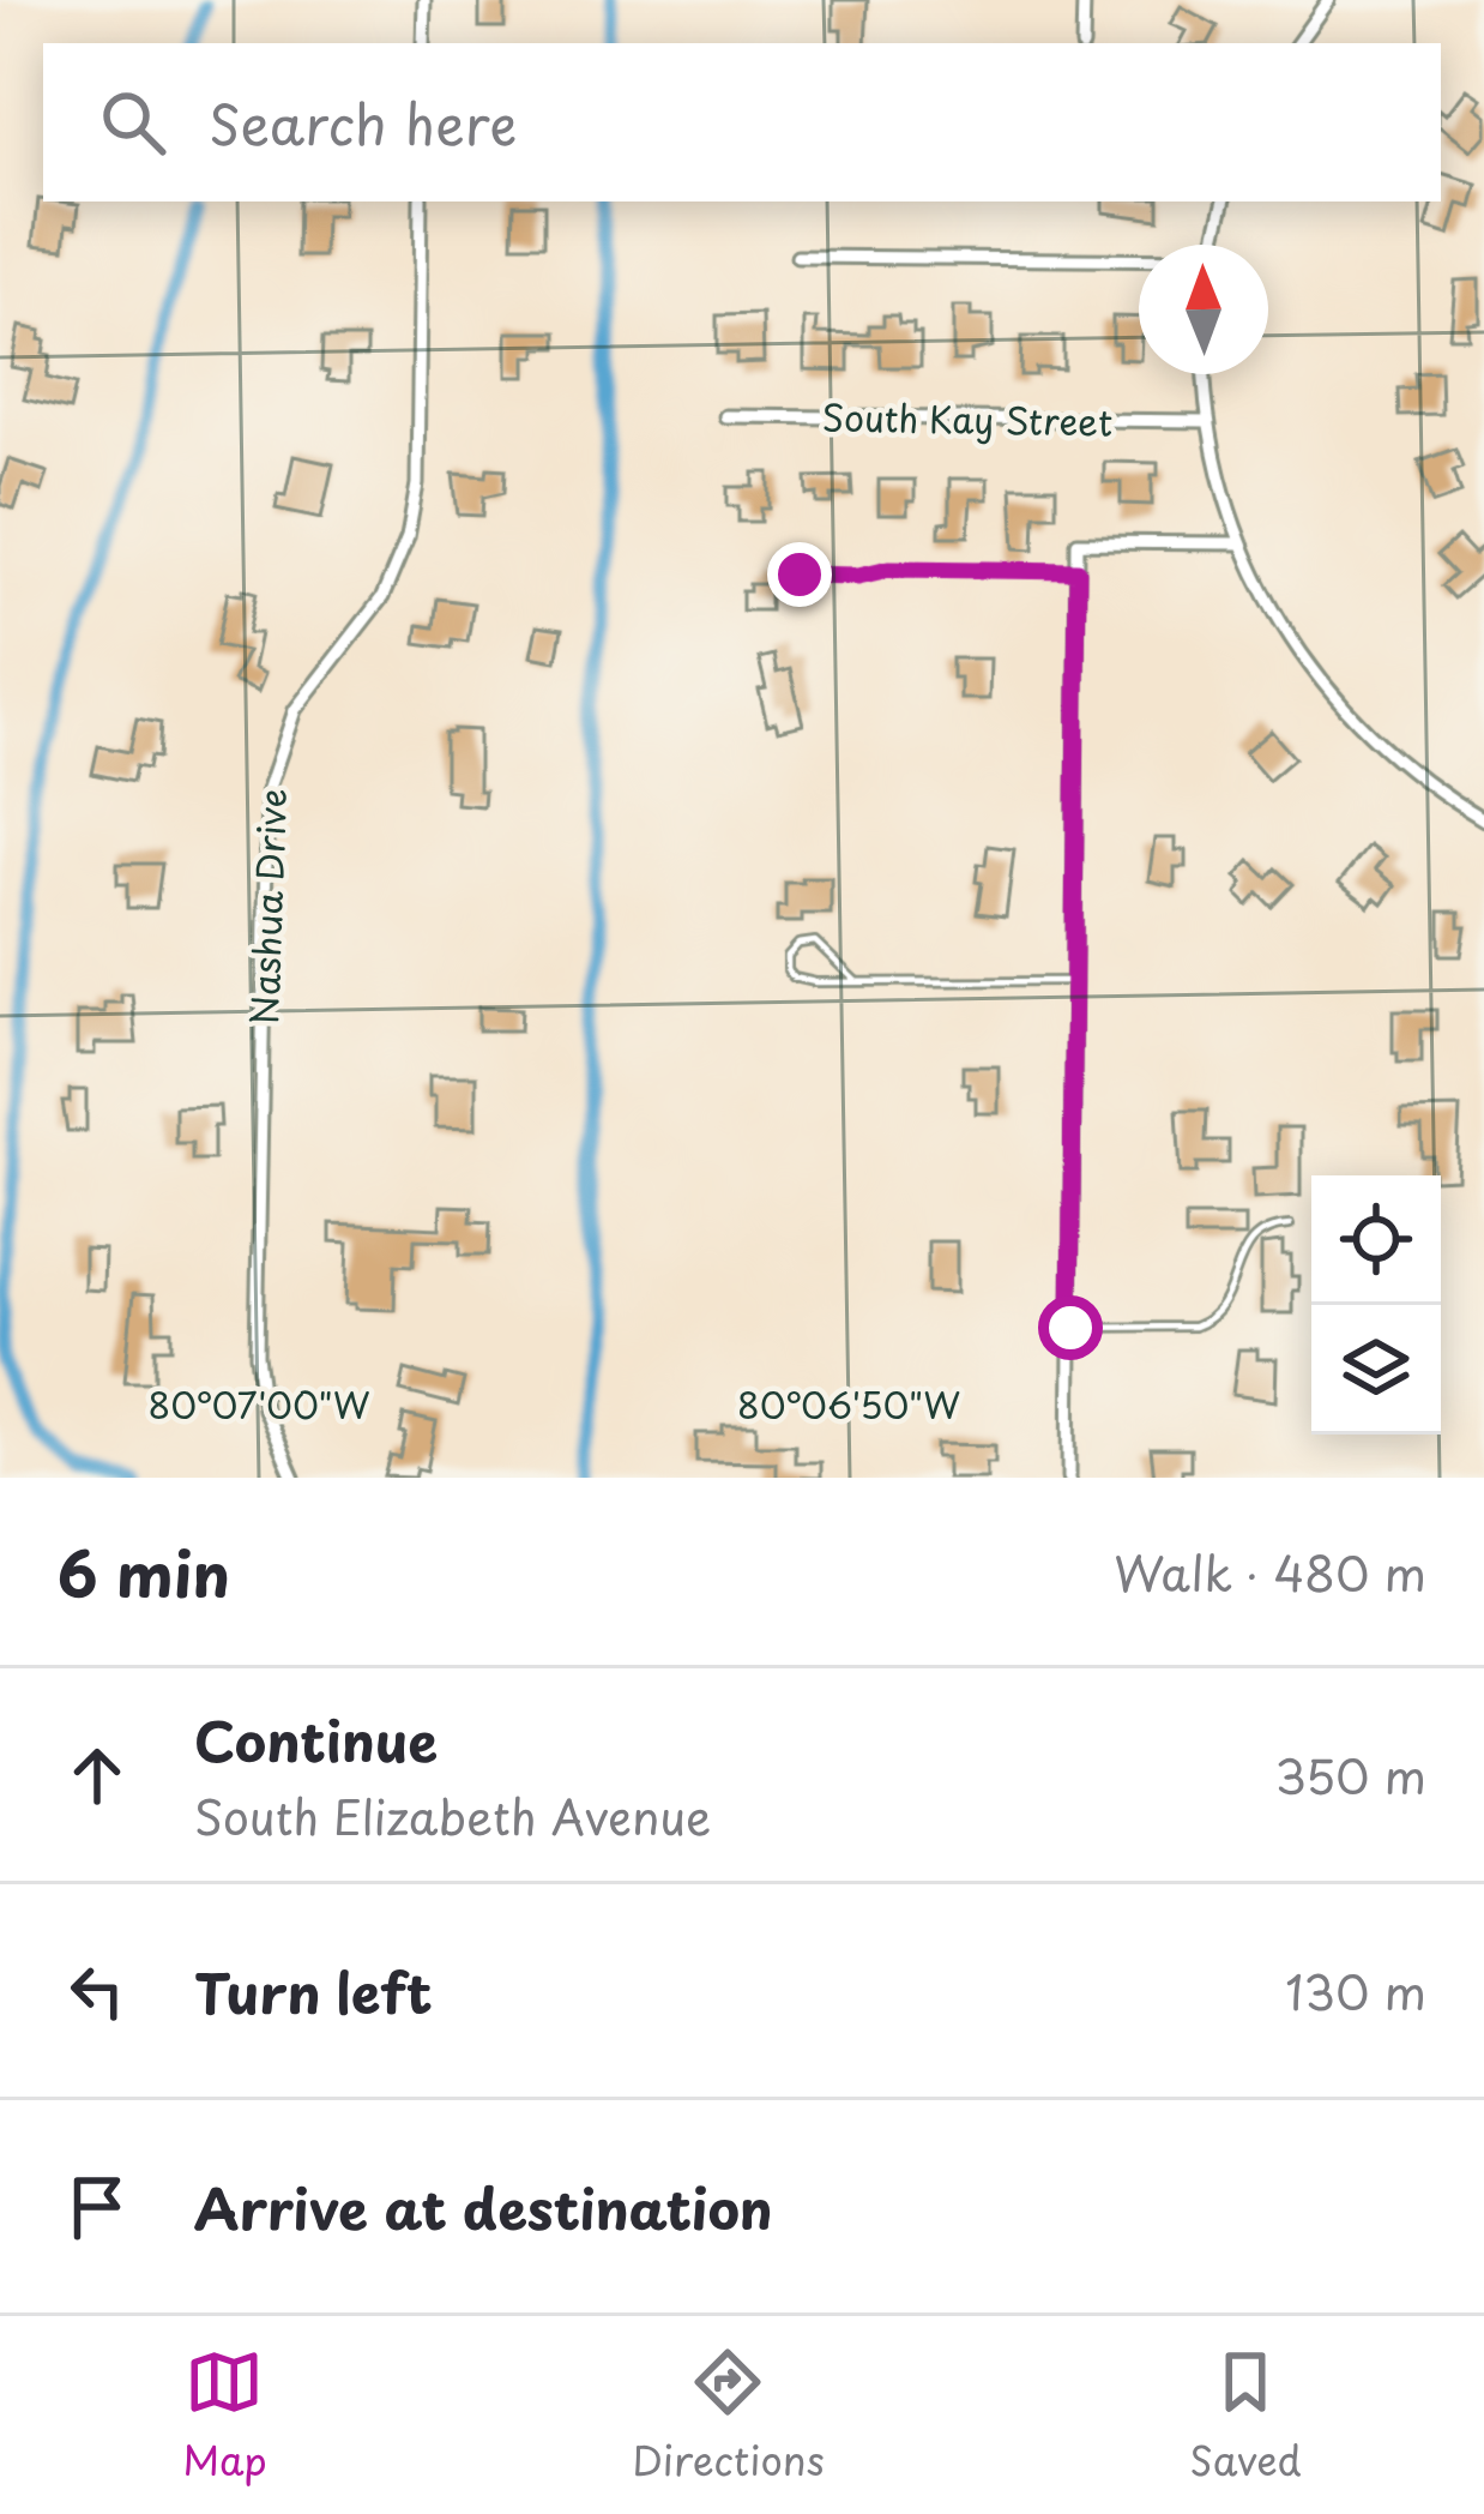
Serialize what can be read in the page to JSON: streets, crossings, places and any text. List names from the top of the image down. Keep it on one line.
{"streets":{"street":["South Kay Street","Nashua Drive"]},"north":"top","page":{"search":"Search here","heading":["6 min","Walk · 480 m"],"list":[["Continue","South Elizabeth Avenue","350 m"],["Turn left","130 m"],"Arrive at destination"],"nav":["Map","Directions","Saved"]},"coordinates":["80°07'00\"W","80°06'50\"W"]}
